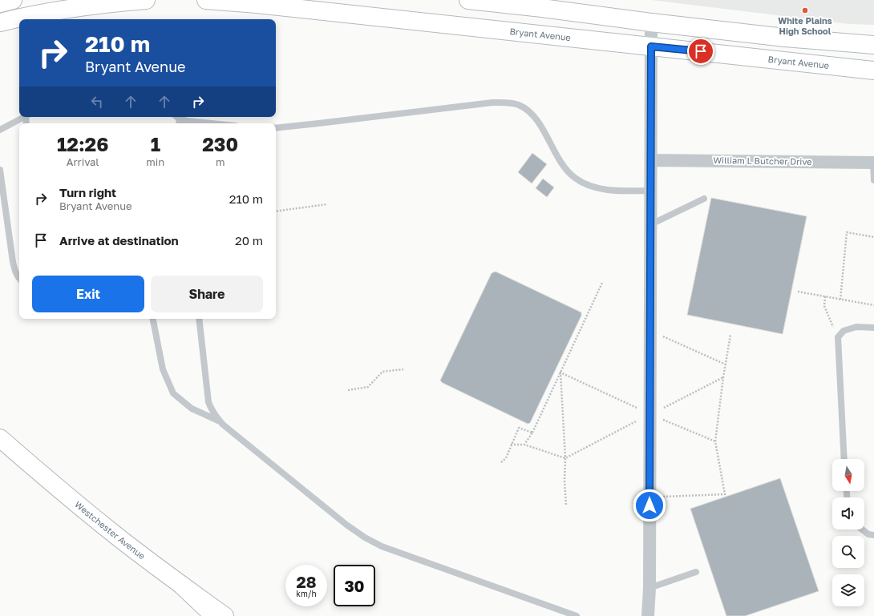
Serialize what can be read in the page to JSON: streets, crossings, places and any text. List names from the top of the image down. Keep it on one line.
{"streets":{"main road":["Bryant Avenue","Westchester Avenue"],"street":["William L Butcher Drive"]},"places":["White Plains High School"],"north":"bottom","page":{"turn":["210 m","Bryant Avenue"],"eta":["12:26","Arrival","1","min","230","m"],"list":[{"name":"Turn right","note":"Bryant Avenue","value":"210 m"},{"name":"Arrive at destination","value":"20 m"}],"buttons":["Exit","Share"],"speed":"28 km/h","limit":"30"}}
